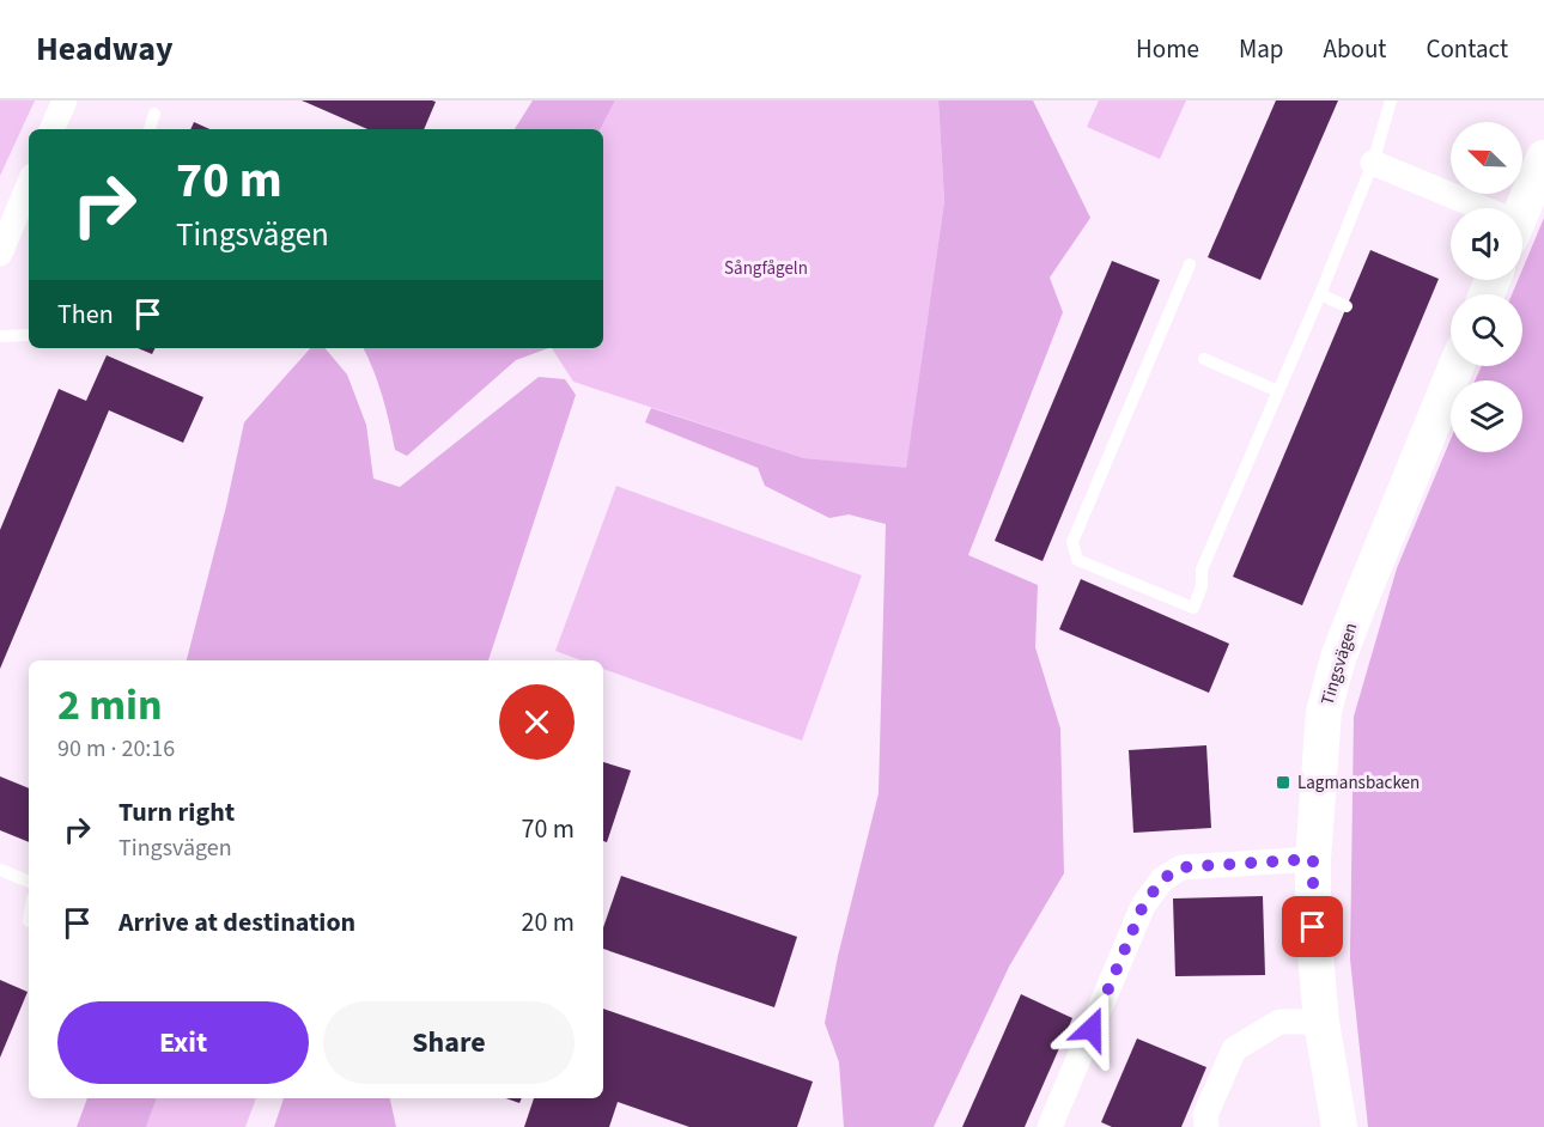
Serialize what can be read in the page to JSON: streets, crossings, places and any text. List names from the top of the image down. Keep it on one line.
{"streets":{"street":["Tingsvägen"]},"parks":["Sångfågeln"],"places":{"transit":["Lagmansbacken"]},"north":"top left","page":{"header":"Headway","nav":["Home","Map","About","Contact"],"turn":["70 m","Tingsvägen"],"then":"Then","heading":["2 min","90 m · 20:16"],"list":[{"name":"Turn right","note":"Tingsvägen","value":"70 m"},{"name":"Arrive at destination","value":"20 m"}],"buttons":["Exit","Share"]}}
